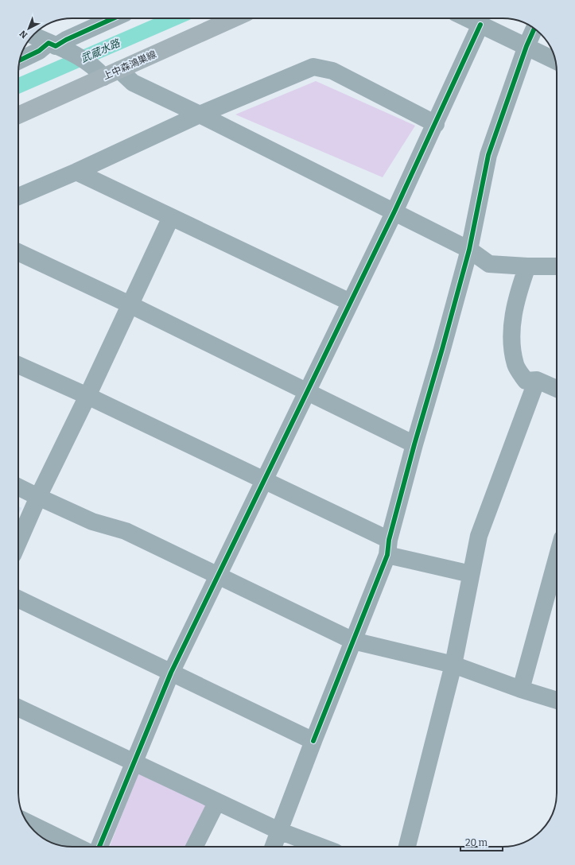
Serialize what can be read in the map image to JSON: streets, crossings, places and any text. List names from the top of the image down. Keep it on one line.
{"streets":{"main road":["上中森鴻巣線"]},"water":["武蔵水路"],"scale_bar":"20 m","north":"bottom left"}
